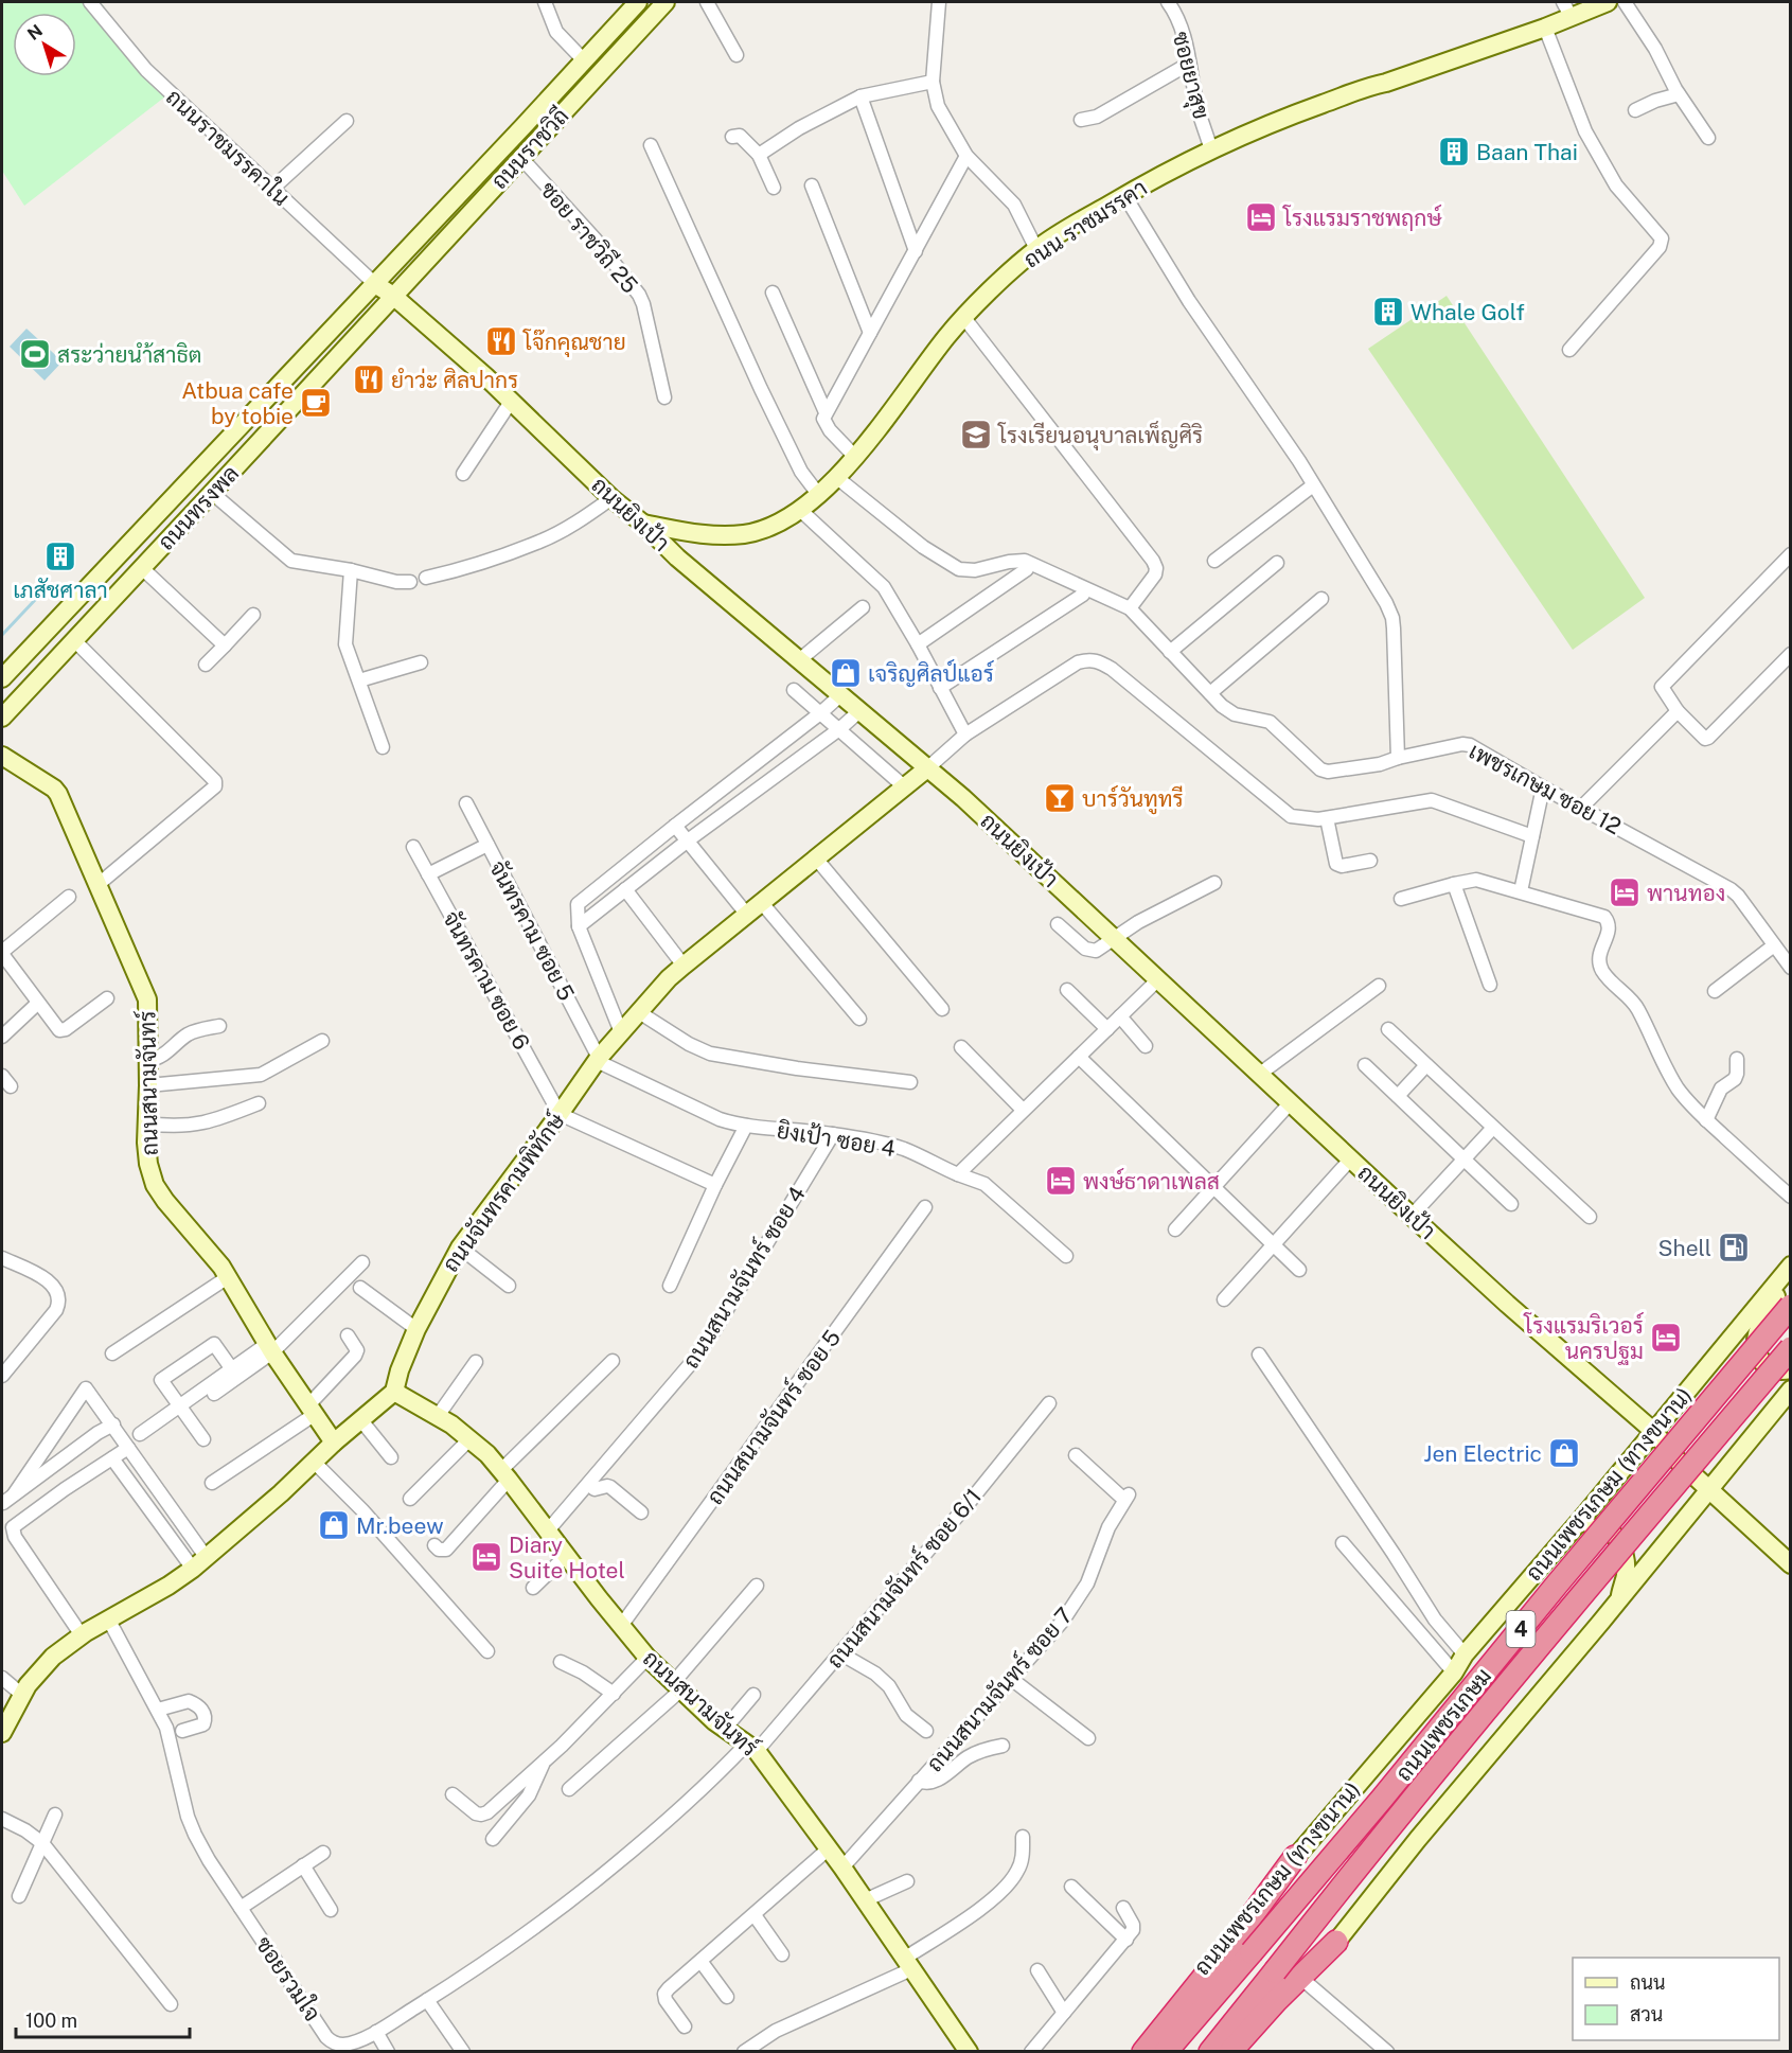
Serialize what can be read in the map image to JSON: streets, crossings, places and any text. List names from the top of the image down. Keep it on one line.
{"streets":{"highway":["4","ถนนเพชรเกษม"],"main road":["ถนนราชวิถี","ถนน ราชมรรคา","ถนนทรงพล","ถนนยิงเป้า","ถนนสนามจันทร์","ถนนจันทรคามพิทักษ์","ถนนเพชรเกษม (ทางขนาน)"],"street":["ซอยยาสุข","ถนนราชมรรคาใน","ซอย ราชวิถี 25","เพชรเกษม ซอย 12","จันทรคาม ซอย 5","จันทรคาม ซอย 6","ยิงเป้า ซอย 4","ถนนสนามจันทร์ ซอย 4","ถนนสนามจันทร์ ซอย 5","ถนนสนามจันทร์ ซอย 6/1","ถนนสนามจันทร์ ซอย 7","ซอยรวมใจ"]},"crossings":[["ซอยยาสุข","ถนน ราชมรรคา"],["ถนนราชมรรคาใน","ถนนราชวิถี"],["ถนนราชมรรคาใน","ถนนทรงพล"],["ถนนราชมรรคาใน","ถนนยิงเป้า"],["ถนนราชวิถี","ซอย ราชวิถี 25"],["ถนนราชวิถี","ถนนทรงพล"],["ถนนราชวิถี","ถนนยิงเป้า"],["ถนน ราชมรรคา","ถนนยิงเป้า"],["ถนน ราชมรรคา","เพชรเกษม ซอย 12"],["ถนนทรงพล","ถนนยิงเป้า"],["ถนนยิงเป้า","ถนนจันทรคามพิทักษ์"],["ถนนยิงเป้า","ถนนเพชรเกษม (ทางขนาน)"],["จันทรคาม ซอย 5","ยิงเป้า ซอย 4"],["จันทรคาม ซอย 5","ถนนจันทรคามพิทักษ์"],["จันทรคาม ซอย 6","ถนนจันทรคามพิทักษ์"],["ถนนสนามจันทร์","ถนนจันทรคามพิทักษ์"],["ถนนสนามจันทร์","ถนนสนามจันทร์ ซอย 4"],["ถนนสนามจันทร์","ถนนสนามจันทร์ ซอย 5"],["ถนนสนามจันทร์","ถนนสนามจันทร์ ซอย 6/1"],["ถนนสนามจันทร์","ถนนสนามจันทร์ ซอย 7"],["ถนนสนามจันทร์","ซอยรวมใจ"],["ยิงเป้า ซอย 4","ถนนจันทรคามพิทักษ์"],["ยิงเป้า ซอย 4","ถนนสนามจันทร์ ซอย 4"],["ถนนสนามจันทร์ ซอย 6/1","ซอยรวมใจ"]],"places":{"building":["Baan Thai","Whale Golf","เภสัชศาลา"],"hotel":["โรงแรมราชพฤกษ์","พานทอง","พงษ์ธาดาเพลส","โรงแรมริเวอร์ นครปฐม","Diary Suite Hotel"],"restaurant":["โจ๊กคุณชาย","ยำว่ะ ศิลปากร"],"sports":["สระว่ายนำ้สาธิต"],"cafe":["Atbua cafe by tobie"],"school or university":["โรงเรียนอนุบาลเพ็ญศิริ"],"shop":["เจริญศิลป์แอร์","Jen Electric","Mr.beew"],"bar":["บาร์วันทูทรี"],"fuel station":["Shell"]},"legend":["ถนน","สวน"],"scale_bar":"100 m","north":"top left"}
